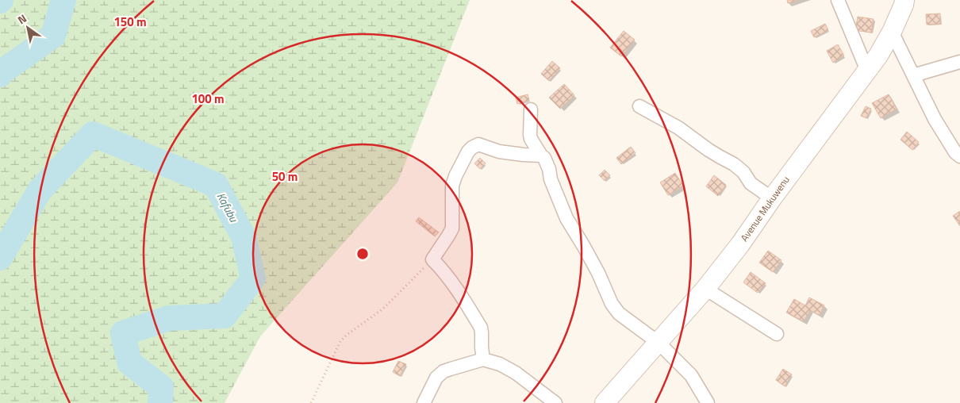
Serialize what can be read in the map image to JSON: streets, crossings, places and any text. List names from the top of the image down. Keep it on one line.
{"streets":{"street":["Avenue Mukuwenu"]},"water":["Kafubu"],"north":"top left","rings":["150 m","100 m","50 m"]}
